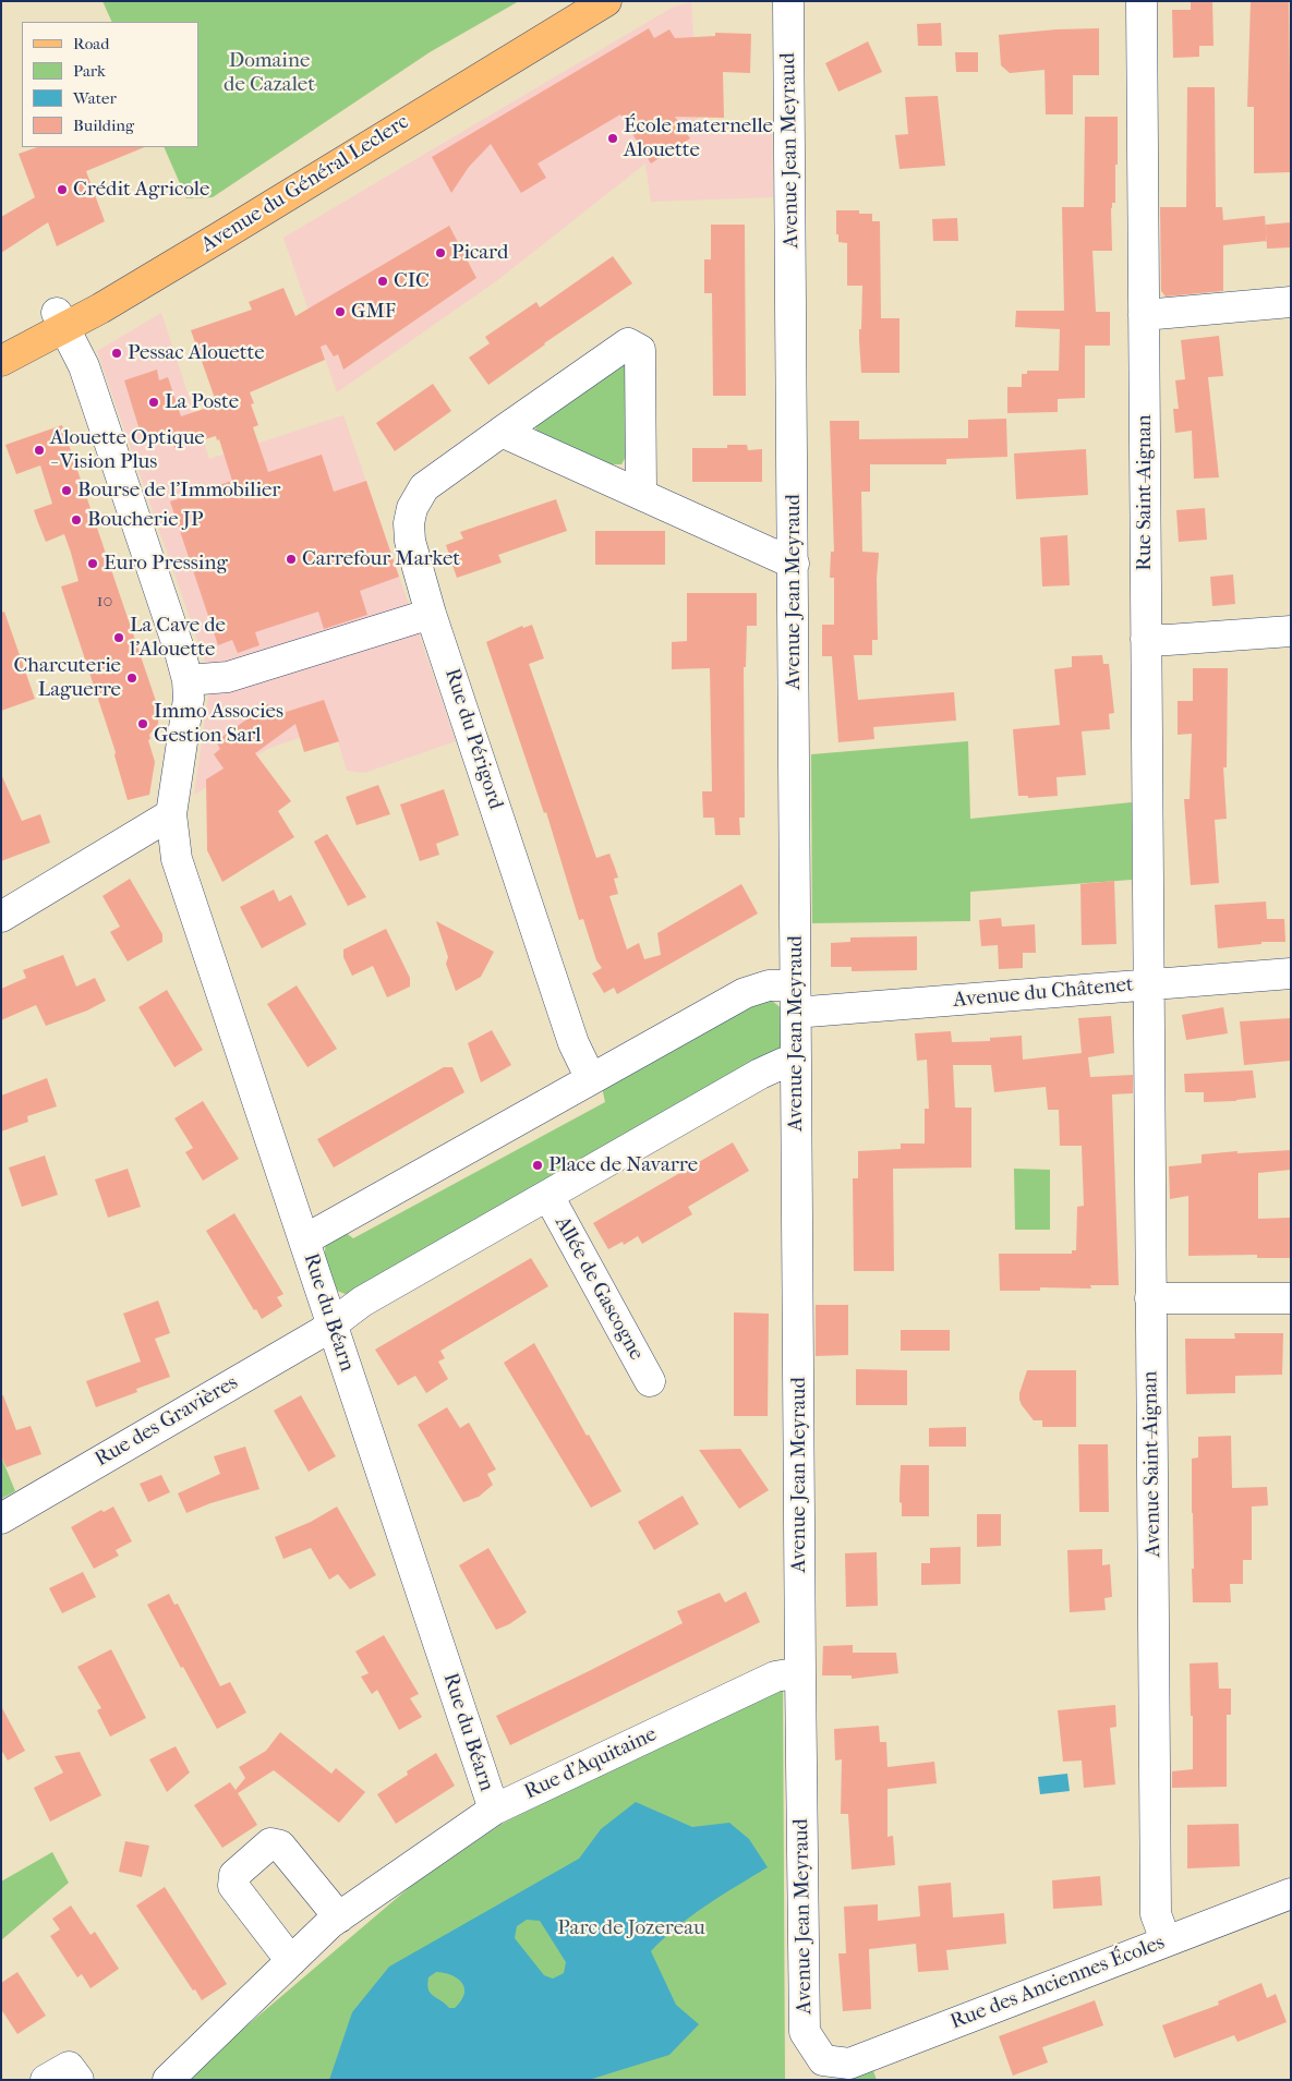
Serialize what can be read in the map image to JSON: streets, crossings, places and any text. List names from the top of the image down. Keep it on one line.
{"streets":{"main road":["Avenue du Général Leclerc"],"street":["Avenue Jean Meyraud","Rue Saint-Aignan","Rue du Périgord","Avenue du Châtenet","Allée de Gascogne","Rue du Béarn","Rue des Gravières","Avenue Saint-Aignan","Rue d'Aquitaine","Rue des Anciennes Écoles"]},"crossings":[["Avenue Jean Meyraud","Avenue du Châtenet"],["Avenue Jean Meyraud","Rue d'Aquitaine"],["Avenue Jean Meyraud","Rue des Anciennes Écoles"],["Avenue du Général Leclerc","Rue du Béarn"],["Rue Saint-Aignan","Avenue du Châtenet"],["Rue Saint-Aignan","Avenue Saint-Aignan"],["Avenue du Châtenet","Avenue Saint-Aignan"],["Rue du Béarn","Rue des Gravières"],["Rue du Béarn","Rue d'Aquitaine"],["Avenue Saint-Aignan","Rue des Anciennes Écoles"]],"parks":["Domaine de Cazalet","Parc de Jozereau"],"places":["École maternelle Alouette","Crédit Agricole","Picard","CIC","GMF","Pessac Alouette","La Poste","Alouette Optique - Vision Plus","Bourse de l'Immobilier","Boucherie JP","Carrefour Market","Euro Pressing","La Cave de l'Alouette","Charcuterie Laguerre","Immo Associes Gestion Sarl","Place de Navarre"],"house_numbers":["10"],"legend":["Road","Park","Water","Building"]}
